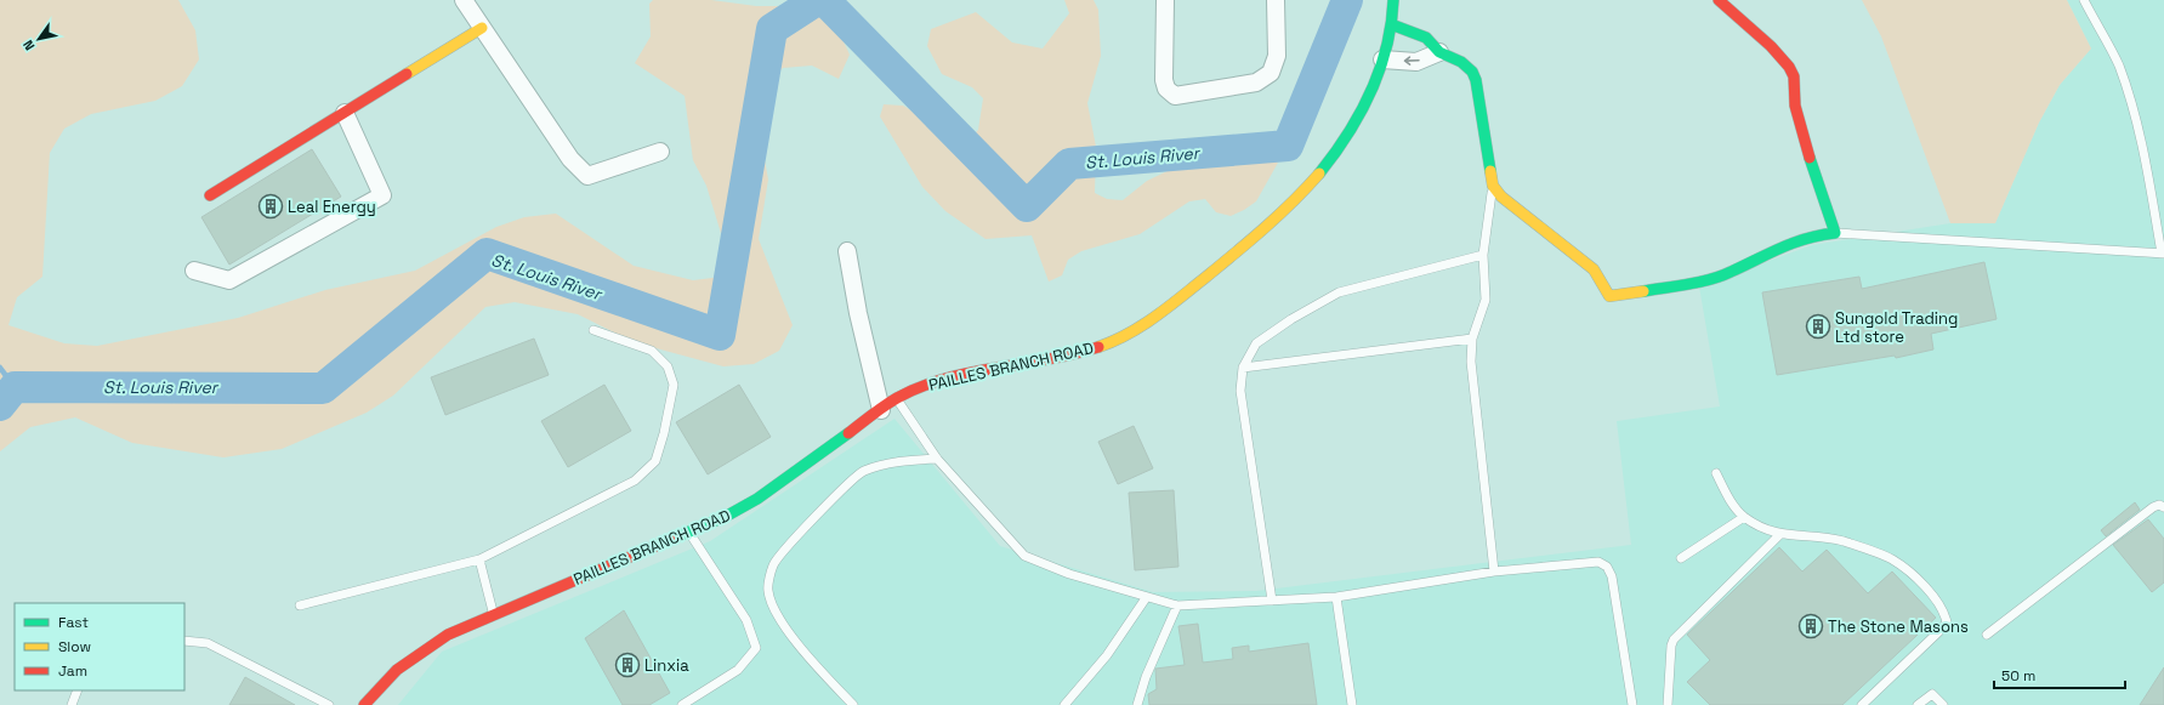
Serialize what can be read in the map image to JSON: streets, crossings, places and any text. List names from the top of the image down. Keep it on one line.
{"streets":{"main road":["PAILLES BRANCH ROAD"]},"water":["St. Louis River"],"places":{"building":["Leal Energy","Sungold Trading Ltd store","The Stone Masons","Linxia"]},"legend":["Fast","Slow","Jam"],"scale_bar":"50 m","north":"bottom left"}
